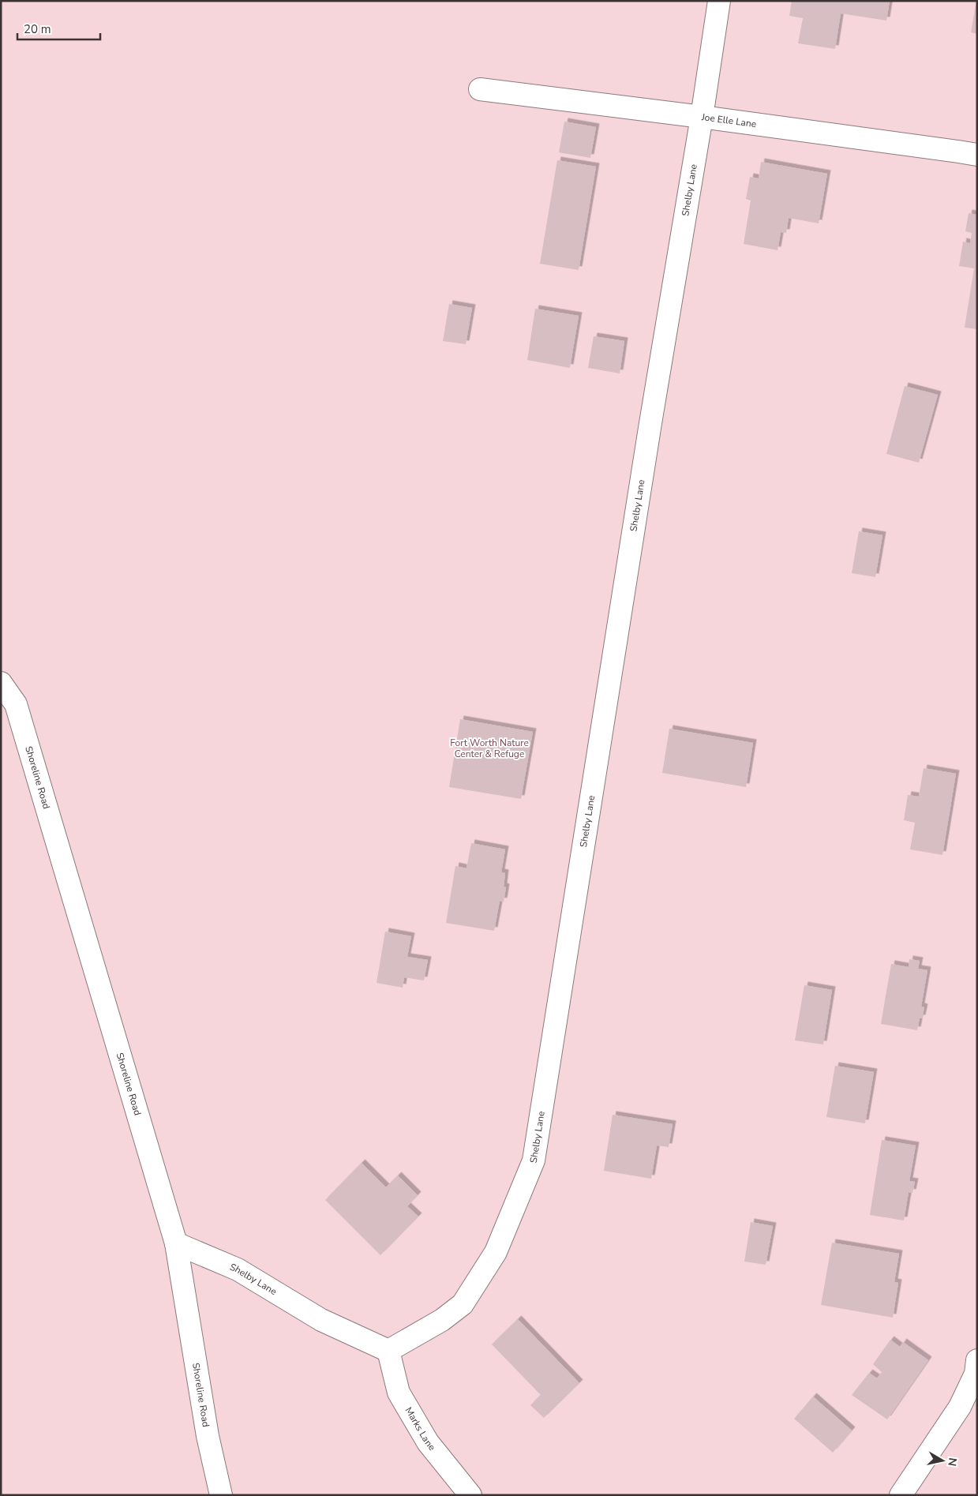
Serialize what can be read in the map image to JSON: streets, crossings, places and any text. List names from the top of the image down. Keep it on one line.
{"streets":{"street":["Joe Elle Lane","Shelby Lane","Shoreline Road","Marks Lane"]},"crossings":[["Joe Elle Lane","Shelby Lane"],["Shelby Lane","Shoreline Road"],["Shelby Lane","Marks Lane"]],"parks":["Fort Worth Nature Center & Refuge"],"scale_bar":"20 m","north":"right"}
